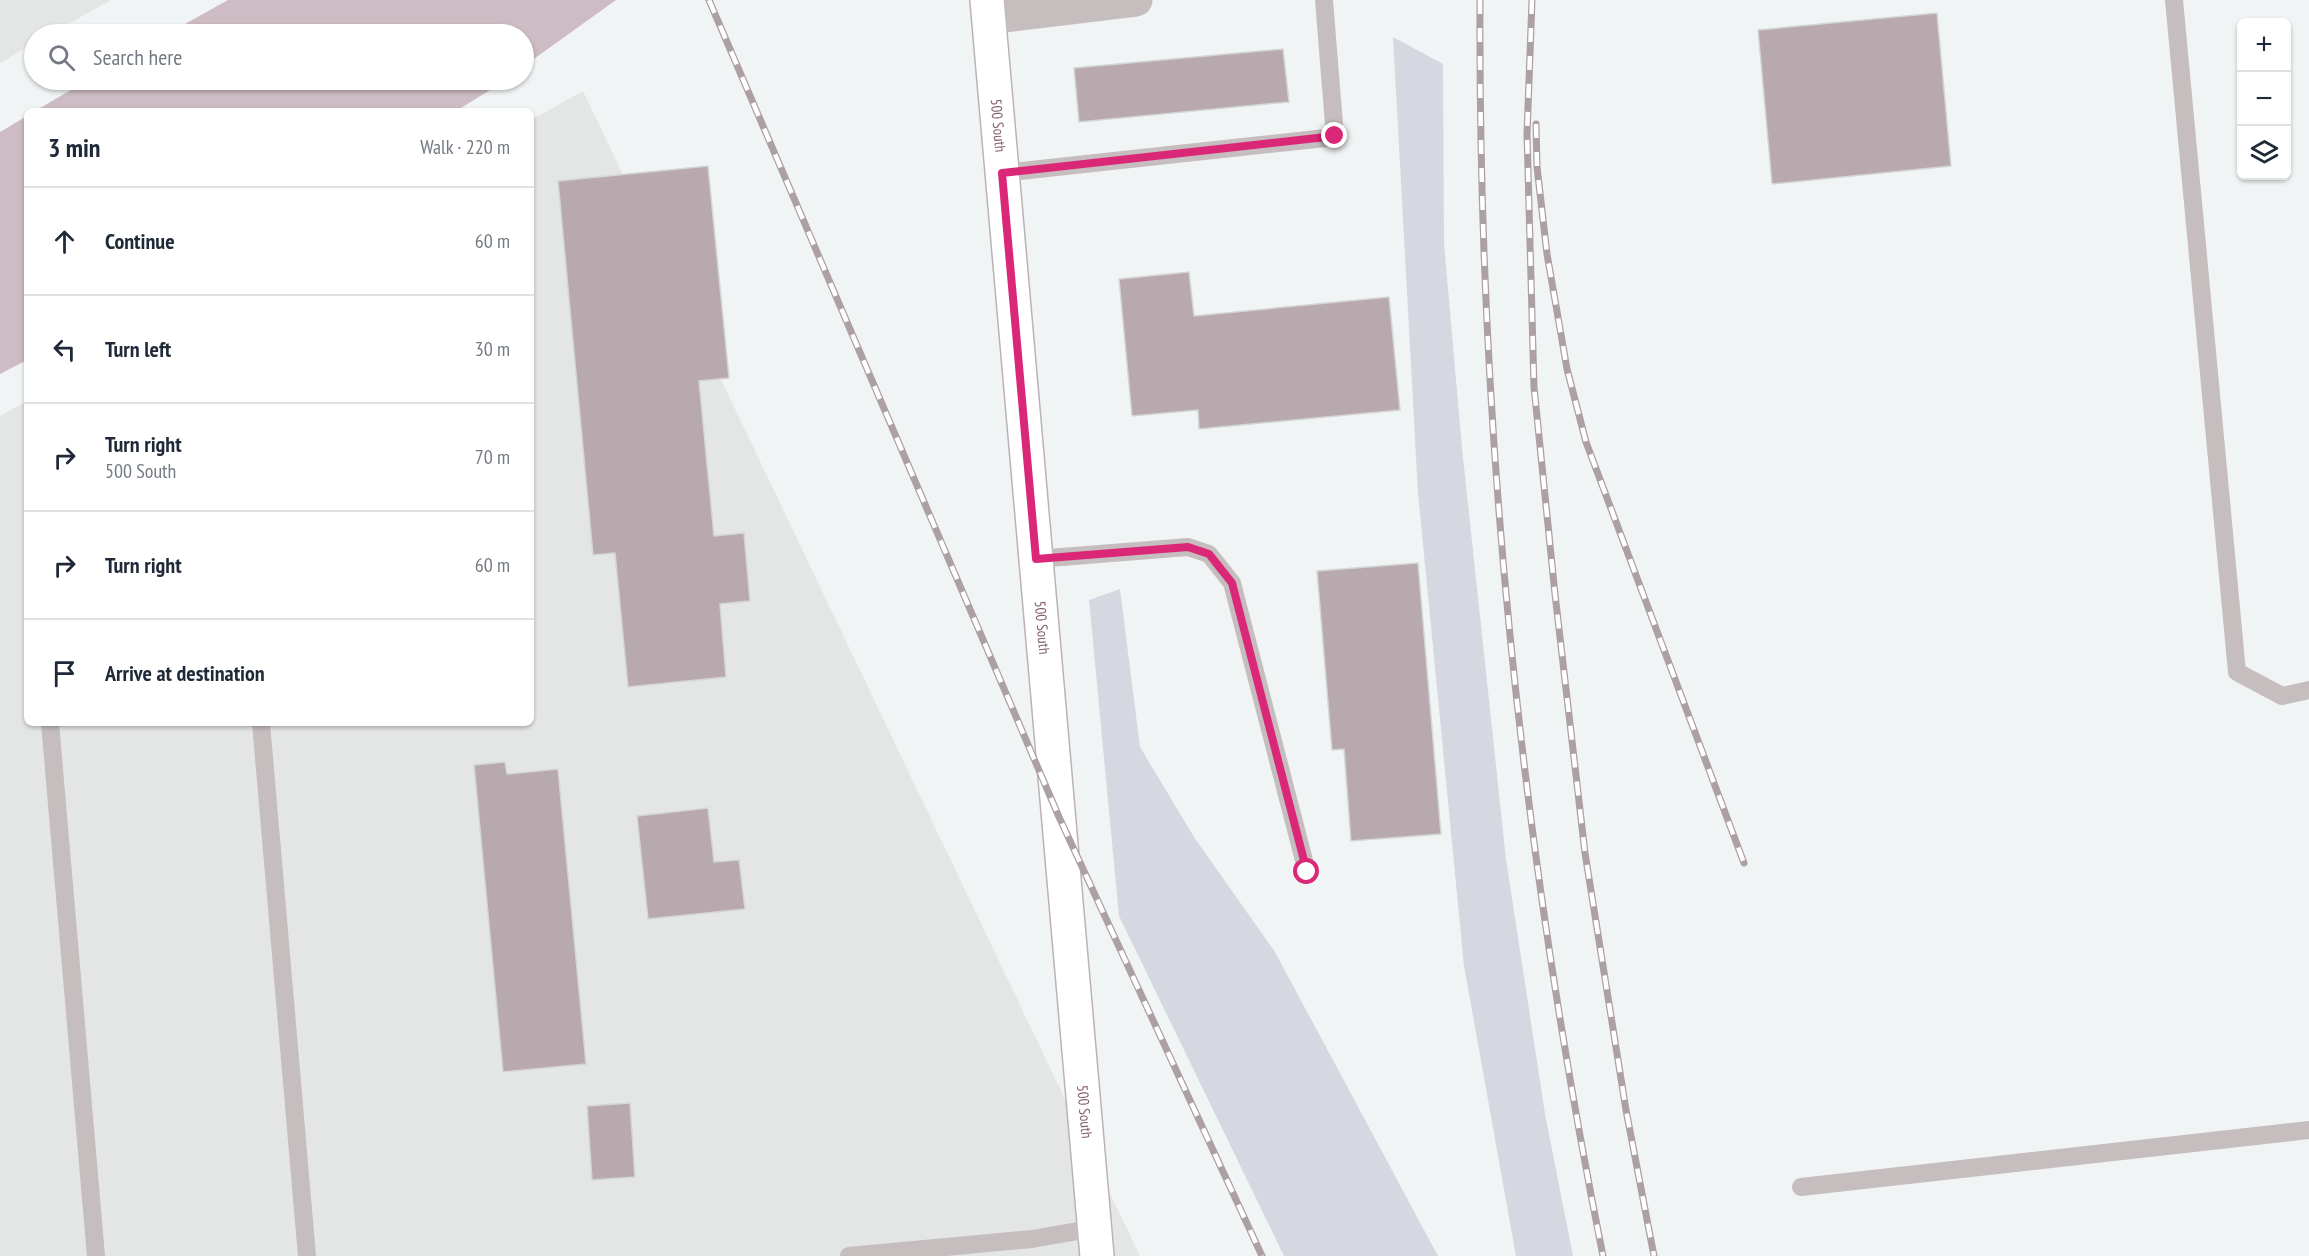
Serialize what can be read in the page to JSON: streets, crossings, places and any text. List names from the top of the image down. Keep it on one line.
{"streets":{"street":["500 South"]},"page":{"map_buttons":["+","−"],"search":"Search here","heading":["3 min","Walk · 220 m"],"list":[["Continue","60 m"],["Turn left","30 m"],["Turn right","500 South","70 m"],["Turn right","60 m"],"Arrive at destination"]}}
